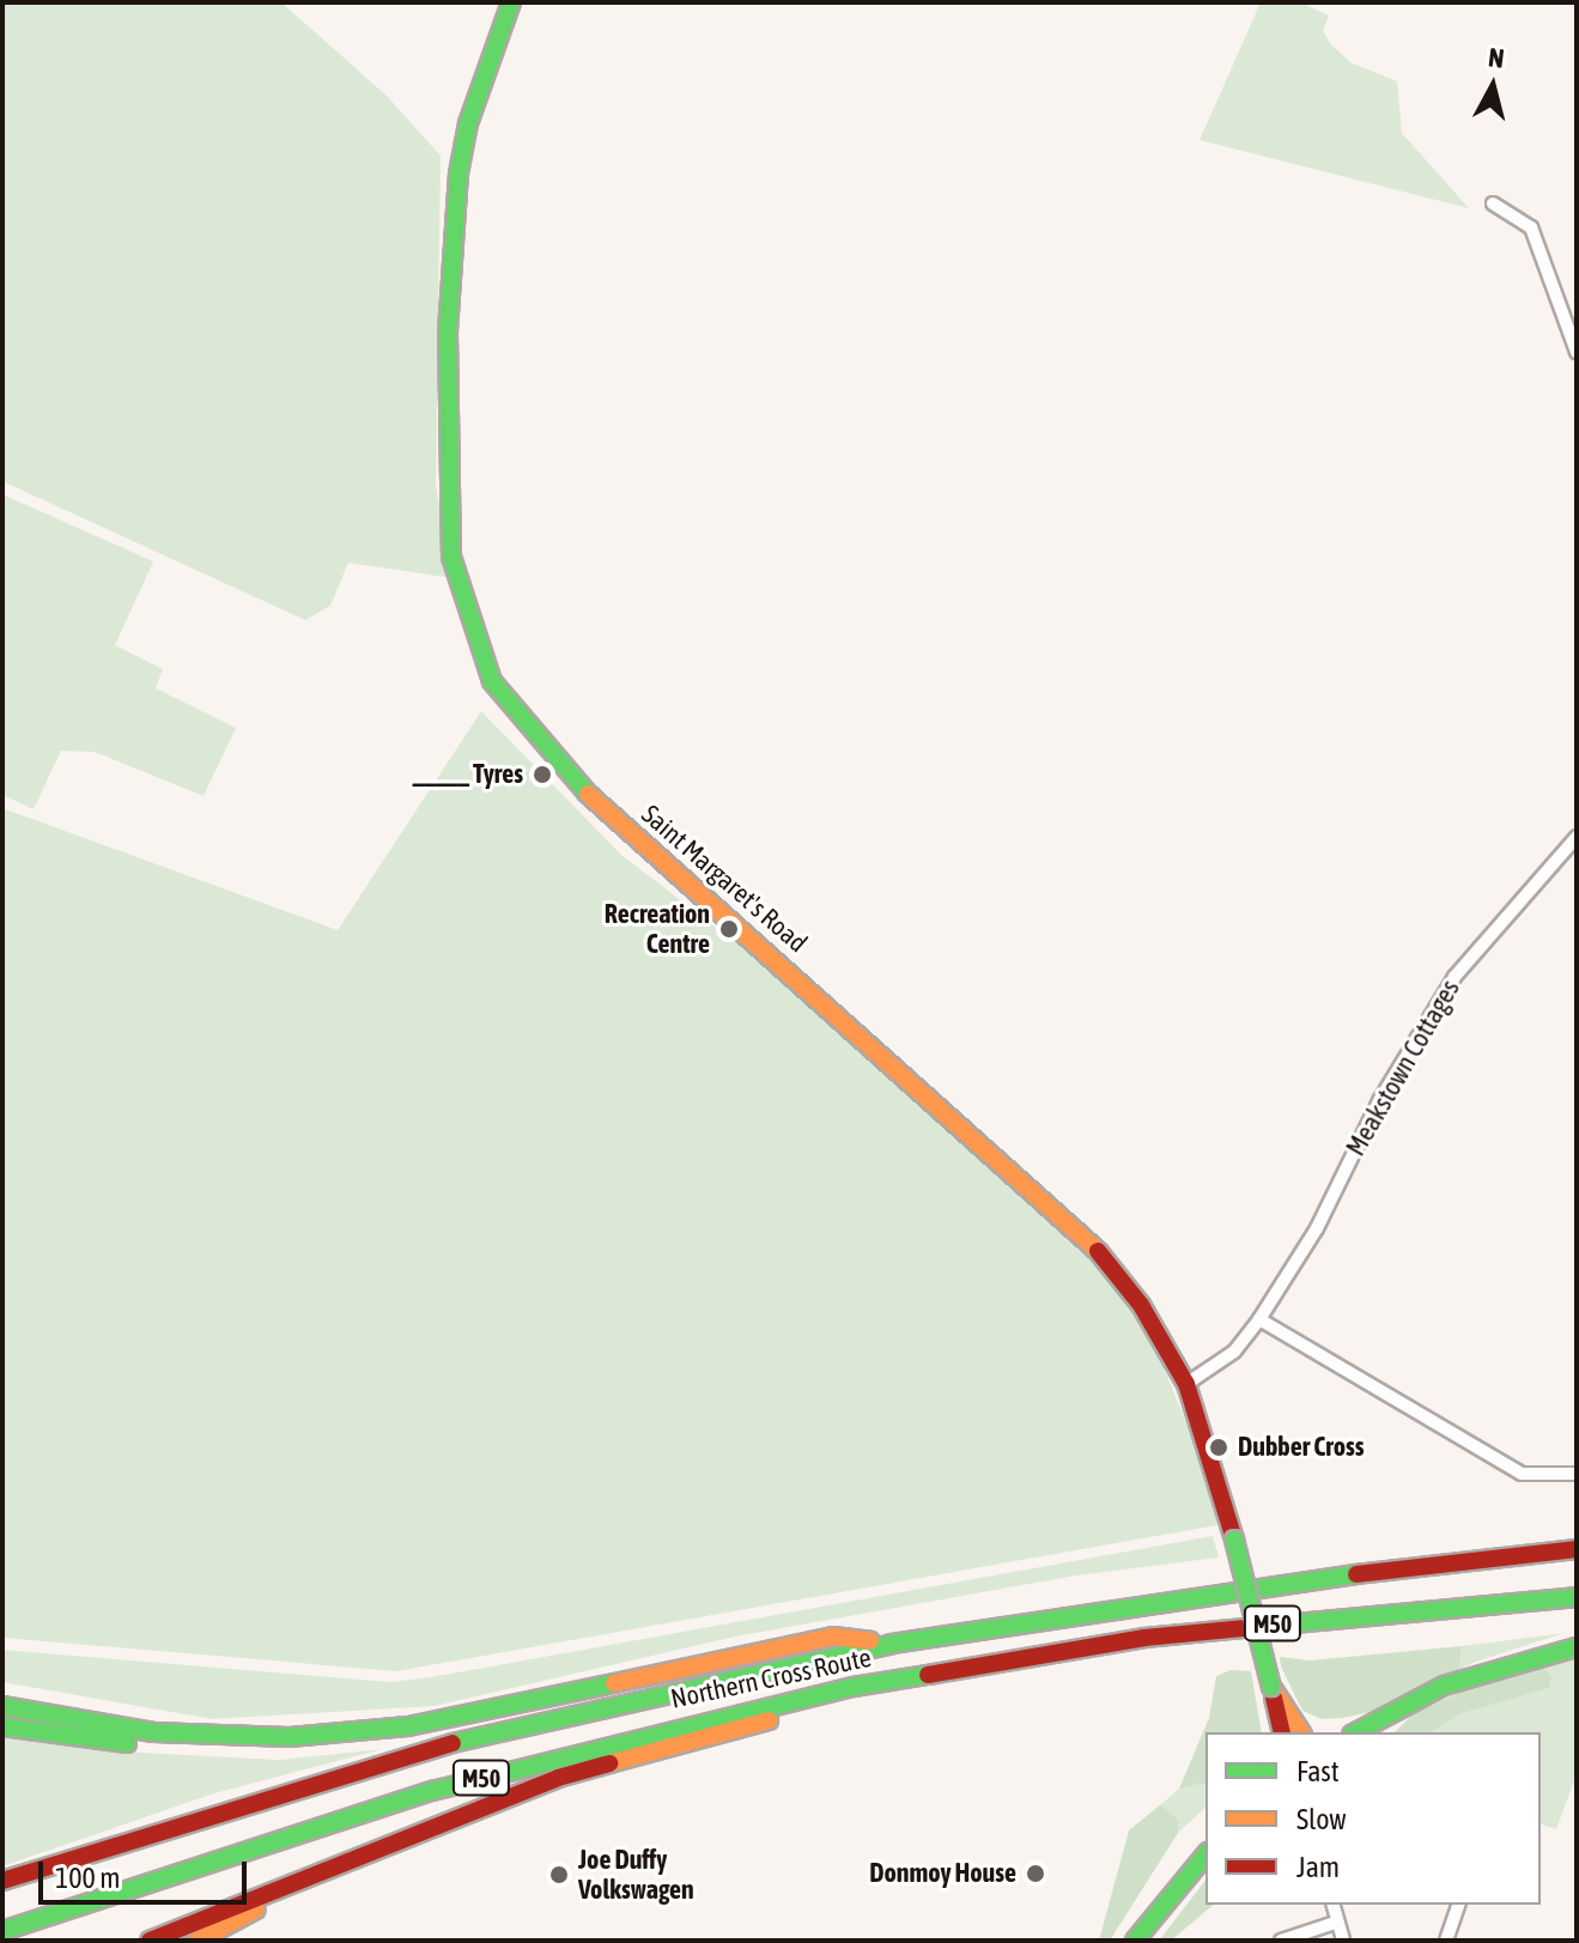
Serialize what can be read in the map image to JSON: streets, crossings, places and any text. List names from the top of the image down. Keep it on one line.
{"streets":{"main road":["Saint Margaret's Road","M50","Northern Cross Route"],"street":["Meakstown Cottages"]},"crossings":[["Saint Margaret's Road","Meakstown Cottages"]],"places":["_____ Tyres","Recreation Centre","Dubber Cross","Donmoy House","Joe Duffy Volkswagen"],"legend":["Fast","Slow","Jam"],"scale_bar":"100 m","north":"top"}
